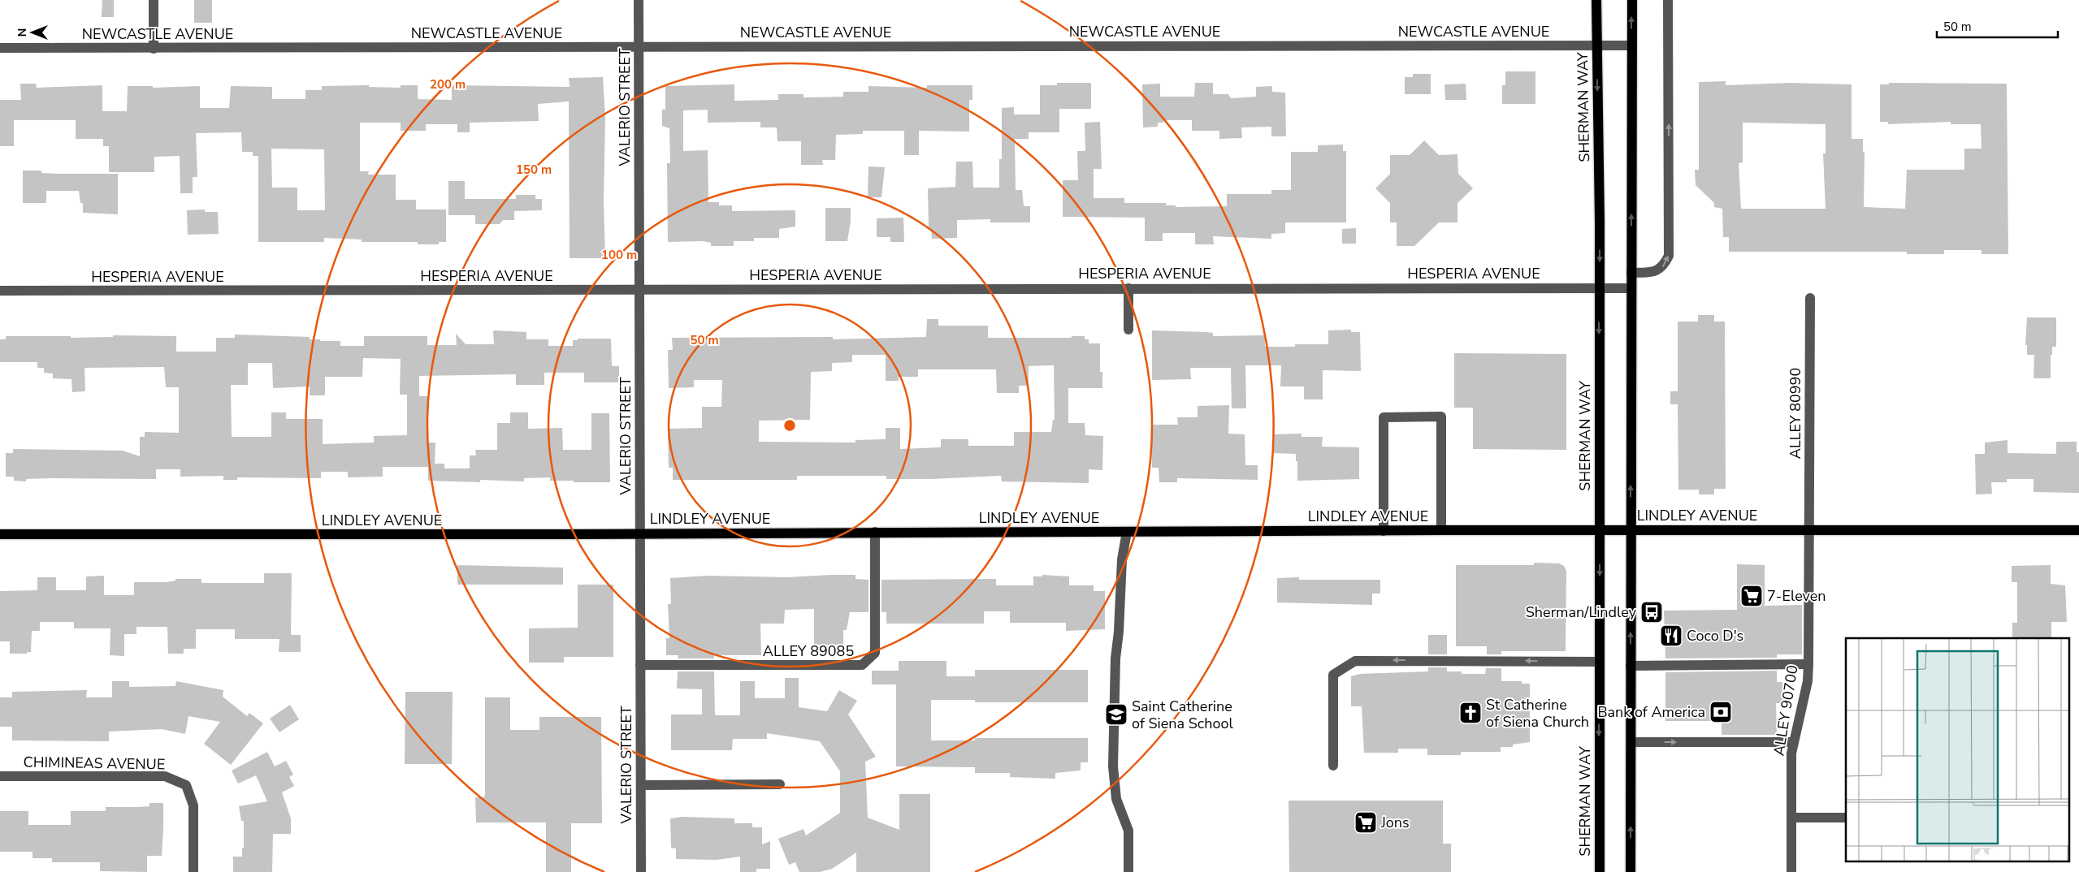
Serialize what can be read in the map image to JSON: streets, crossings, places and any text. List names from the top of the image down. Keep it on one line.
{"streets":{"main road":["SHERMAN WAY","LINDLEY AVENUE"],"street":["NEWCASTLE AVENUE","VALERIO STREET","HESPERIA AVENUE","ALLEY 80990","ALLEY 89085","ALLEY 90700","CHIMINEAS AVENUE"]},"crossings":[["NEWCASTLE AVENUE","VALERIO STREET"],["NEWCASTLE AVENUE","SHERMAN WAY"],["VALERIO STREET","HESPERIA AVENUE"],["VALERIO STREET","LINDLEY AVENUE"],["VALERIO STREET","ALLEY 89085"],["SHERMAN WAY","HESPERIA AVENUE"],["SHERMAN WAY","LINDLEY AVENUE"],["ALLEY 80990","LINDLEY AVENUE"],["ALLEY 80990","ALLEY 90700"],["LINDLEY AVENUE","ALLEY 89085"],["LINDLEY AVENUE","ALLEY 90700"]],"places":{"supermarket":["7-Eleven","Jons"],"bus stop":["Sherman/Lindley"],"restaurant":["Coco D's"],"bank":["Bank of America"],"church":["St Catherine of Siena Church"],"school or university":["Saint Catherine of Siena School"]},"scale_bar":"50 m","north":"left","rings":["200 m","150 m","100 m","50 m"]}
